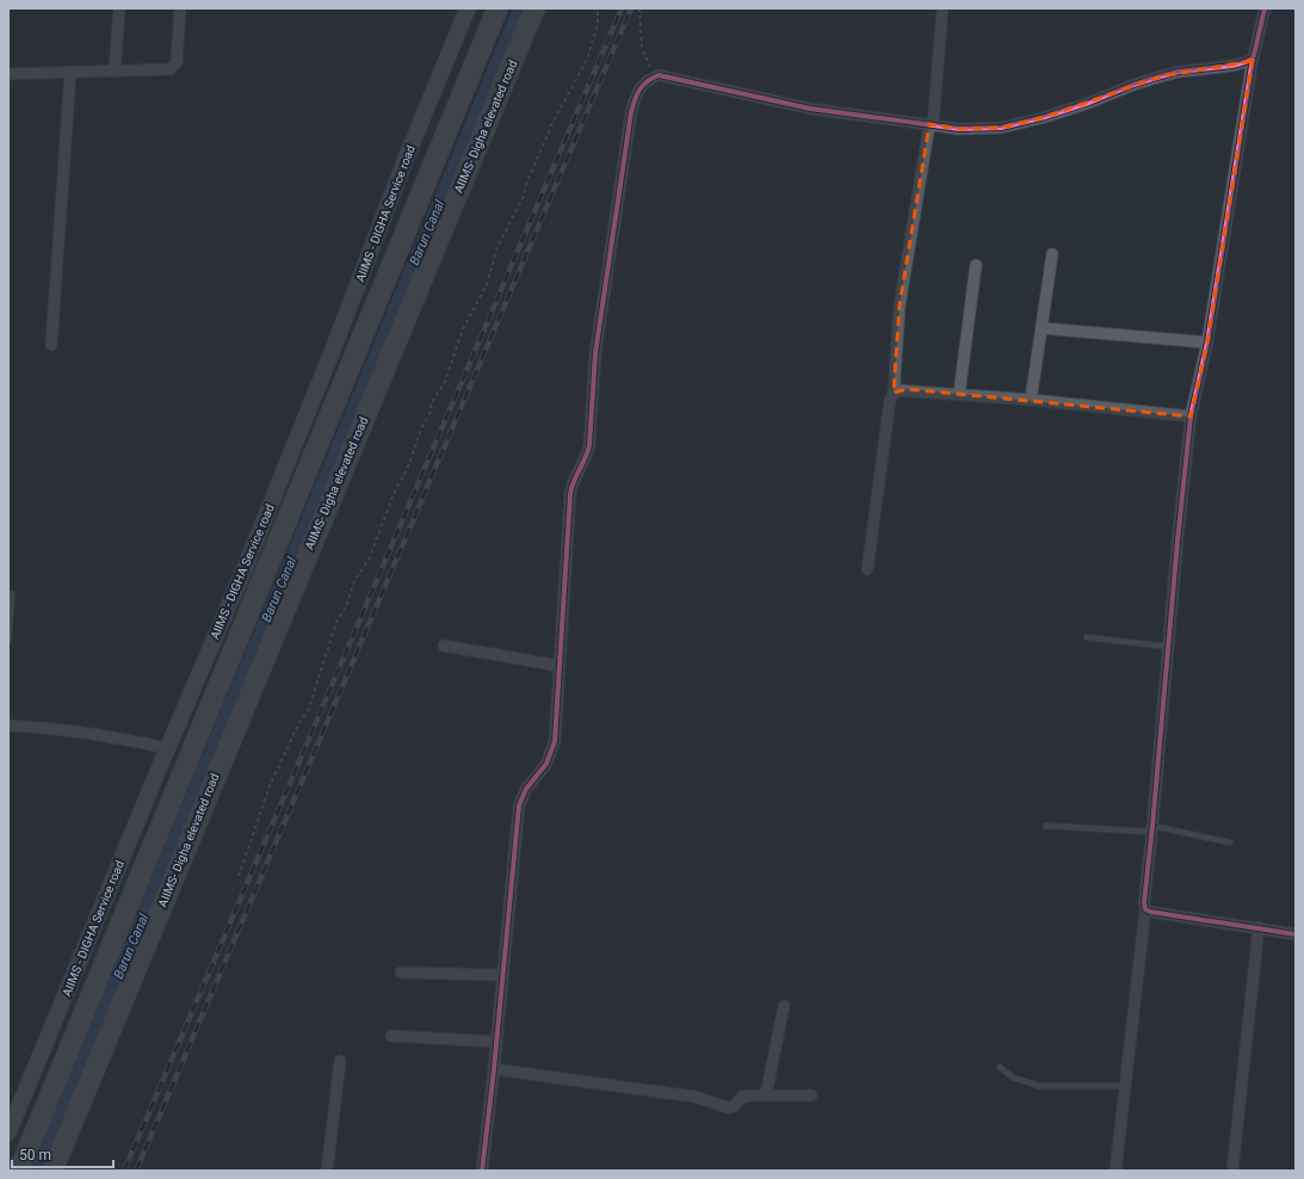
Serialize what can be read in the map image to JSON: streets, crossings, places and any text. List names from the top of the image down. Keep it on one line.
{"streets":{"highway":["AIIMS- Digha elevated road"],"main road":["AIIMS - DIGHA Service road"]},"water":["Barun Canal"],"scale_bar":"50 m"}
